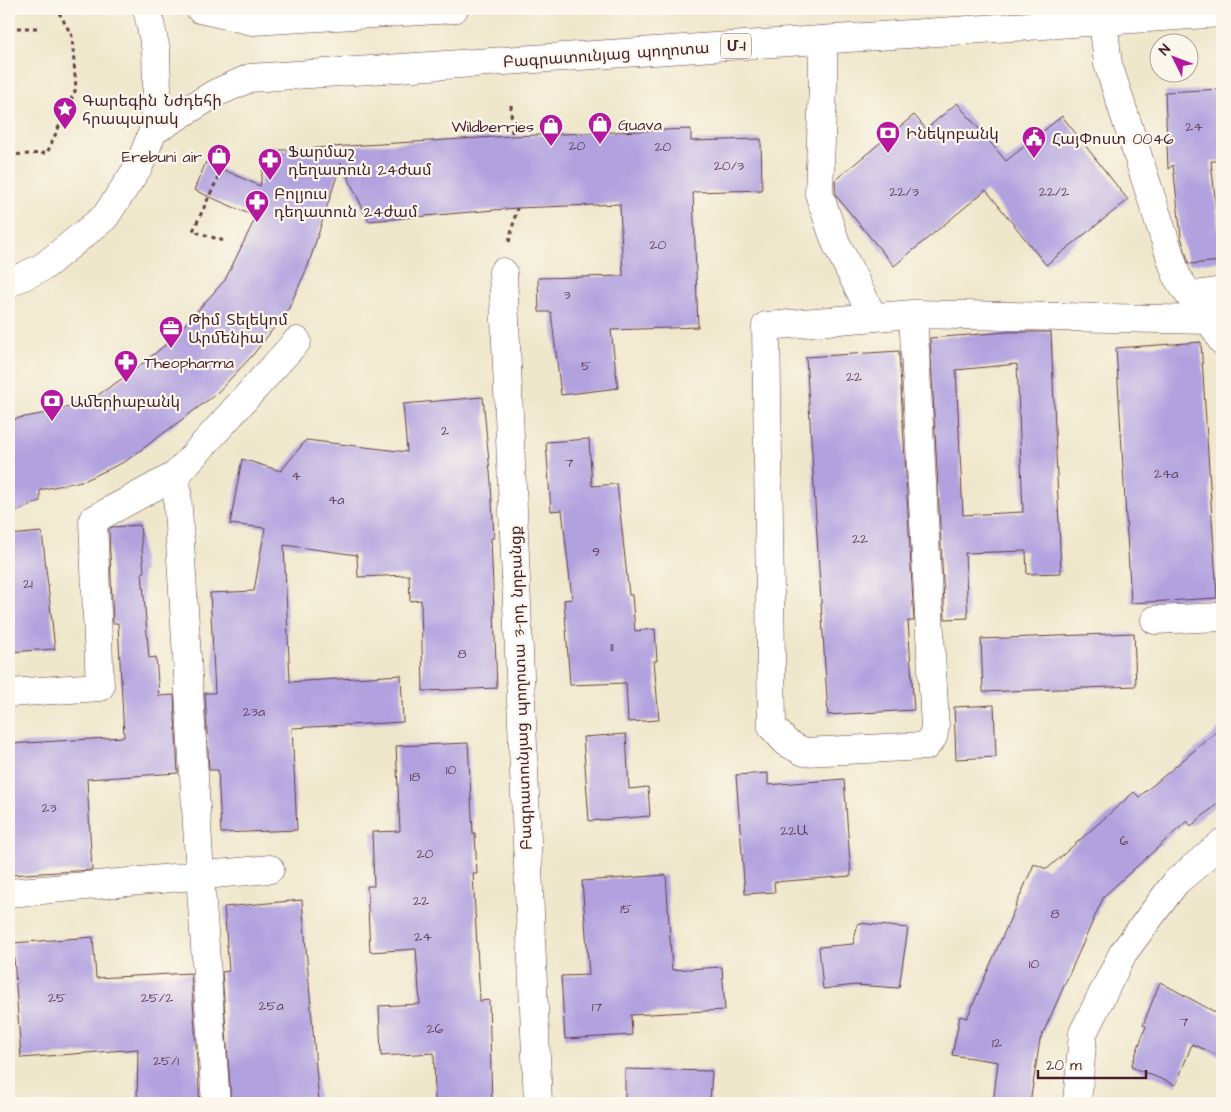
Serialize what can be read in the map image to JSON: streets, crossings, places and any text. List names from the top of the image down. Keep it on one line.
{"streets":{"main road":["Մ-1","Բագրատունյաց պողոտա","Բագրատունյաց պողոտա 3-րդ նրբանցք"]},"places":{"place":["Գարեգին Նժդեհի հրապարակ"],"shop":["Guava","Wildberries","Erebuni air"],"bank":["Ինեկոբանկ","Ամերիաբանկ"],"public building":["ՀայՓոստ 0046"],"pharmacy":["Ֆարմաշ դեղատուն 24ժամ","Բոլյուս դեղատուն 24ժամ","Theopharma"],"office":["Թիմ Տելեկոմ Արմենիա"]},"house_numbers":["24","20","20","20/3","22/3","22/2","20","3","5","22","2","7","24a","4","4a","22","9","21","11","8","23a","10","18","23","22Ա","6","20","22","15","8","24","10","25","25/2","25a","17","7","26","12","25/1"],"scale_bar":"20 m","north":"top left"}
